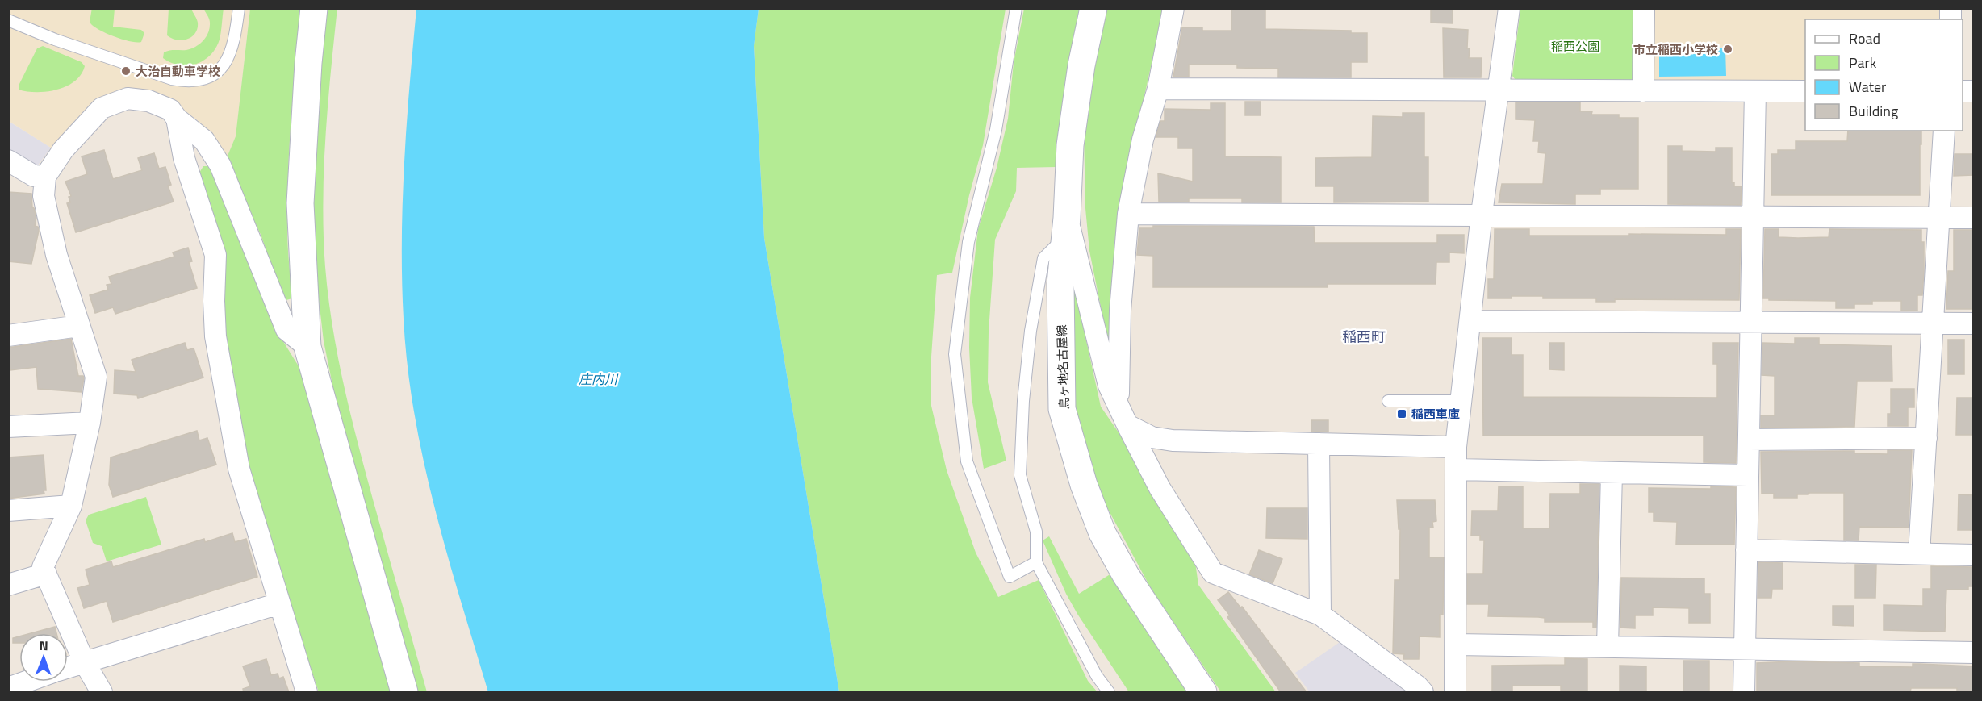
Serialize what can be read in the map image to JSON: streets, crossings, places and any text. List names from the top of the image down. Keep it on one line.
{"streets":{"main road":["鳥ヶ地名古屋線"]},"districts":["稲西町"],"water":["庄内川"],"parks":["稲西公園"],"places":{"other":["市立稲西小学校","大治自動車学校"],"transit":["稲西車庫"]},"legend":["Road","Park","Water","Building"],"north":"top"}
